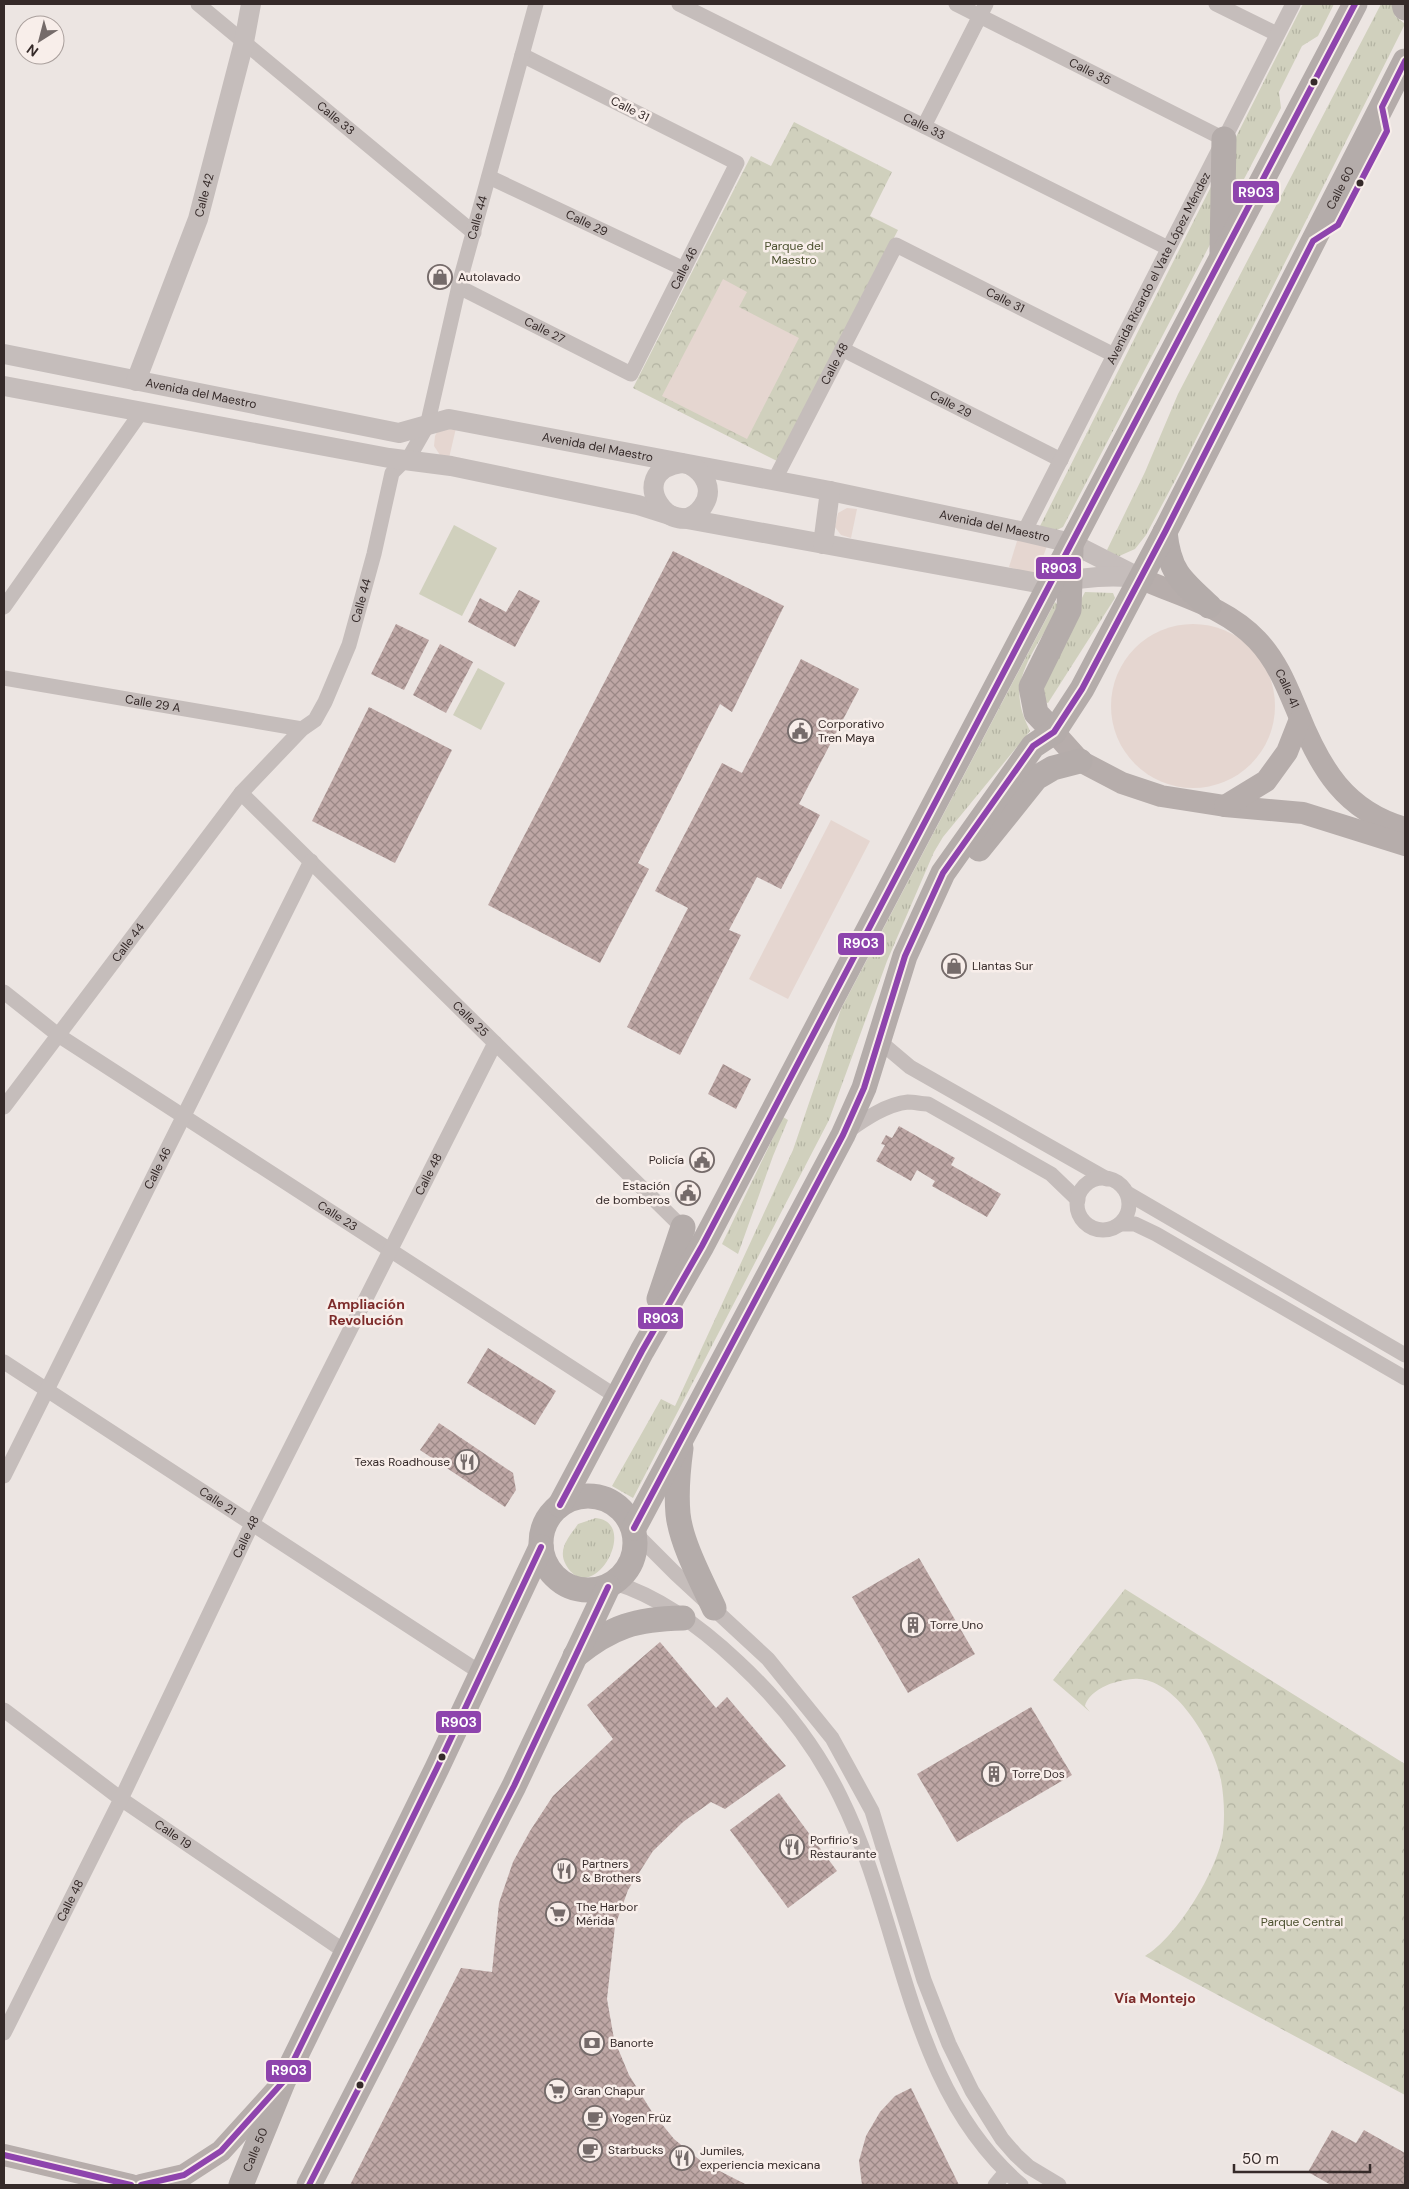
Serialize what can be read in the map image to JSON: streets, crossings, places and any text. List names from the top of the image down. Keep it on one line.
{"streets":{"main road":["Calle 60","Calle 41","Calle 50"],"street":["Calle 35","Calle 31","Calle 33","Calle 42","Calle 44","Calle 29","Calle 46","Avenida Ricardo el Vate López Méndez","Calle 27","Calle 48","Avenida del Maestro","Calle 29 A","Calle 25","Calle 23","Calle 21","Calle 19"]},"crossings":[["Calle 35","Avenida Ricardo el Vate López Méndez"],["Calle 31","Calle 44"],["Calle 31","Calle 46"],["Calle 31","Avenida Ricardo el Vate López Méndez"],["Calle 31","Calle 48"],["Calle 33","Calle 42"],["Calle 33","Calle 44"],["Calle 33","Avenida Ricardo el Vate López Méndez"],["Calle 60","Avenida del Maestro"],["Calle 60","Calle 41"],["Calle 60","Calle 50"],["Calle 42","Avenida del Maestro"],["Calle 44","Calle 29"],["Calle 44","Calle 27"],["Calle 44","Avenida del Maestro"],["Calle 44","Calle 29 A"],["Calle 44","Calle 25"],["Calle 44","Calle 23"],["Calle 29","Calle 46"],["Calle 29","Avenida Ricardo el Vate López Méndez"],["Calle 29","Calle 48"],["Calle 46","Calle 27"],["Calle 46","Calle 25"],["Calle 46","Calle 23"],["Calle 46","Calle 21"],["Avenida Ricardo el Vate López Méndez","Avenida del Maestro"],["Calle 48","Avenida del Maestro"],["Calle 48","Calle 25"],["Calle 48","Calle 23"],["Calle 48","Calle 21"],["Calle 48","Calle 19"],["Avenida del Maestro","Calle 41"],["Calle 21","Calle 50"],["Calle 19","Calle 50"]],"districts":["Ampliación Revolución","Vía Montejo"],"parks":["Parque del Maestro","Parque Central"],"places":{"shop":["Autolavado","Llantas Sur"],"public building":["Corporativo Tren Maya","Policía","Estación de bomberos"],"restaurant":["Texas Roadhouse","Porfirio‘s Restaurante","Partners & Brothers","Jumiles, experiencia mexicana"],"building":["Torre Uno","Torre Dos"],"supermarket":["The Harbor Mérida","Gran Chapur"],"bank":["Banorte"],"cafe":["Yogen Früz","Starbucks"]},"lines":["transit line R903"],"scale_bar":"50 m","north":"bottom left"}
